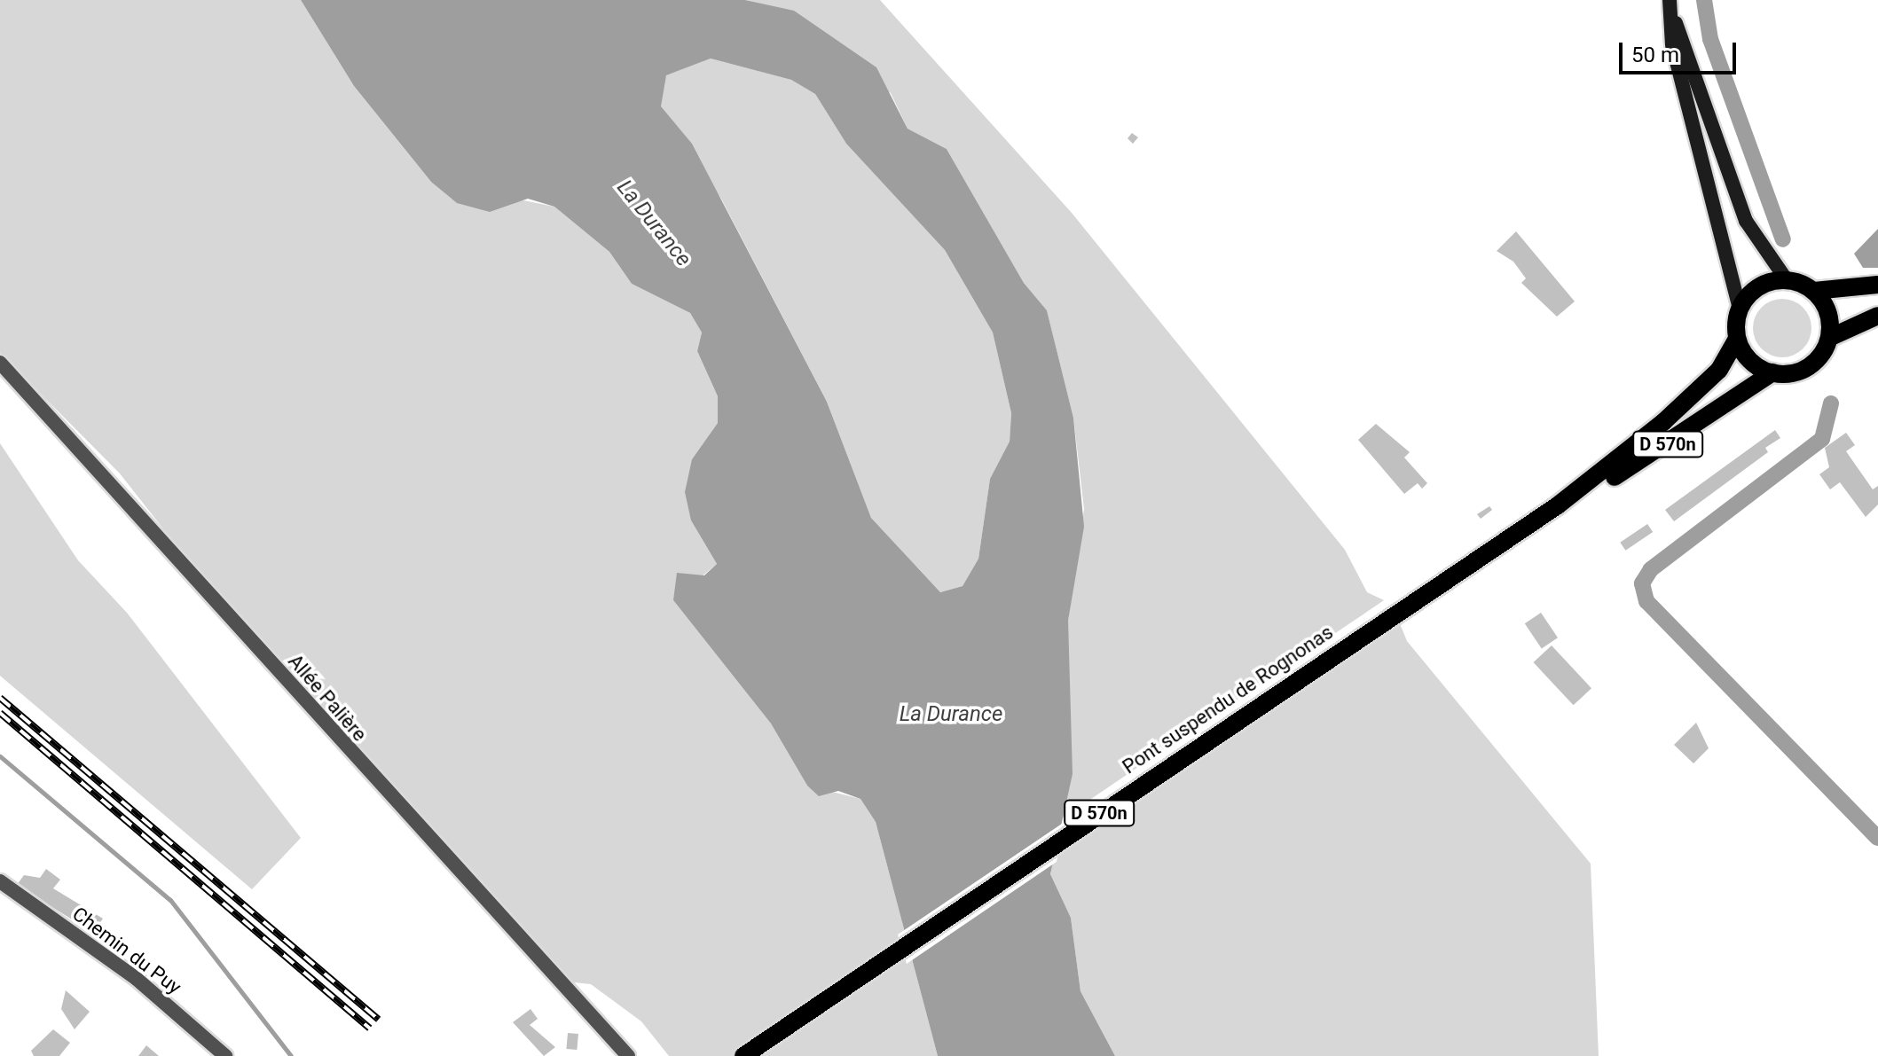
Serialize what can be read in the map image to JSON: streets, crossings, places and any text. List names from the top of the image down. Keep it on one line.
{"streets":{"main road":["D 570n","Pont suspendu de Rognonas"],"street":["Allée Palière","Chemin du Puy"]},"crossings":[["D 570n","Pont suspendu de Rognonas"]],"water":["La Durance"],"scale_bar":"50 m"}
